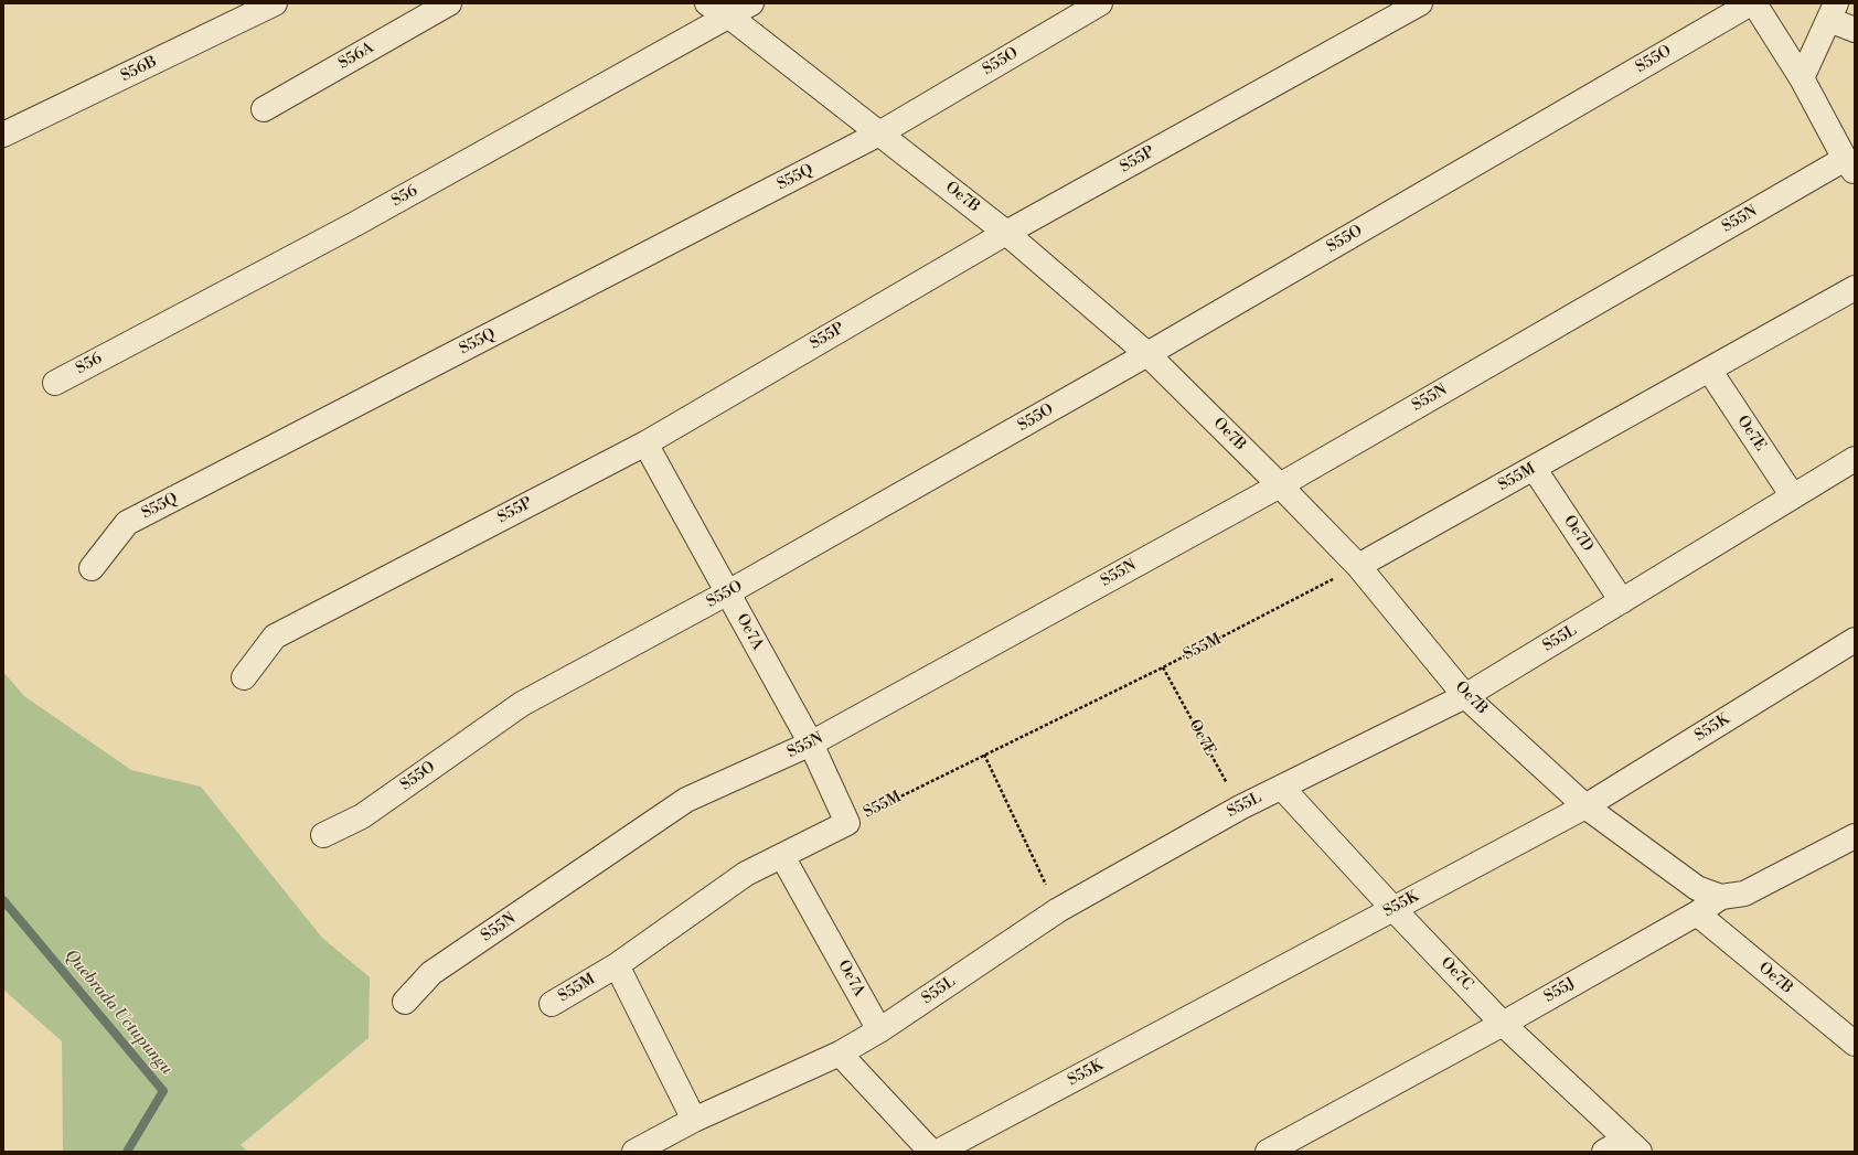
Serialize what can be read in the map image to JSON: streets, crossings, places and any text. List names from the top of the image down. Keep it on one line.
{"streets":{"street":["S56A","S55O","S56B","S55P","S55Q","S56","Oe7B","S55N","Oe7E","S55M","Oe7D","Oe7A","S55L","S55K","Oe7C","S55J"]},"crossings":[["S55O","S55Q"],["S55O","Oe7B"],["S55O","Oe7A"],["S55P","Oe7B"],["S55P","Oe7A"],["S55Q","Oe7B"],["S56","Oe7B"],["Oe7B","S55N"],["Oe7B","S55M"],["Oe7B","S55L"],["Oe7B","S55K"],["Oe7B","S55J"],["S55N","Oe7A"],["Oe7E","S55M"],["Oe7E","S55L"],["S55M","Oe7D"],["S55M","Oe7A"],["Oe7D","S55L"],["Oe7A","S55L"],["S55L","Oe7C"],["S55K","Oe7C"],["Oe7C","S55J"]],"water":["Quebrada Uctupungu"]}
